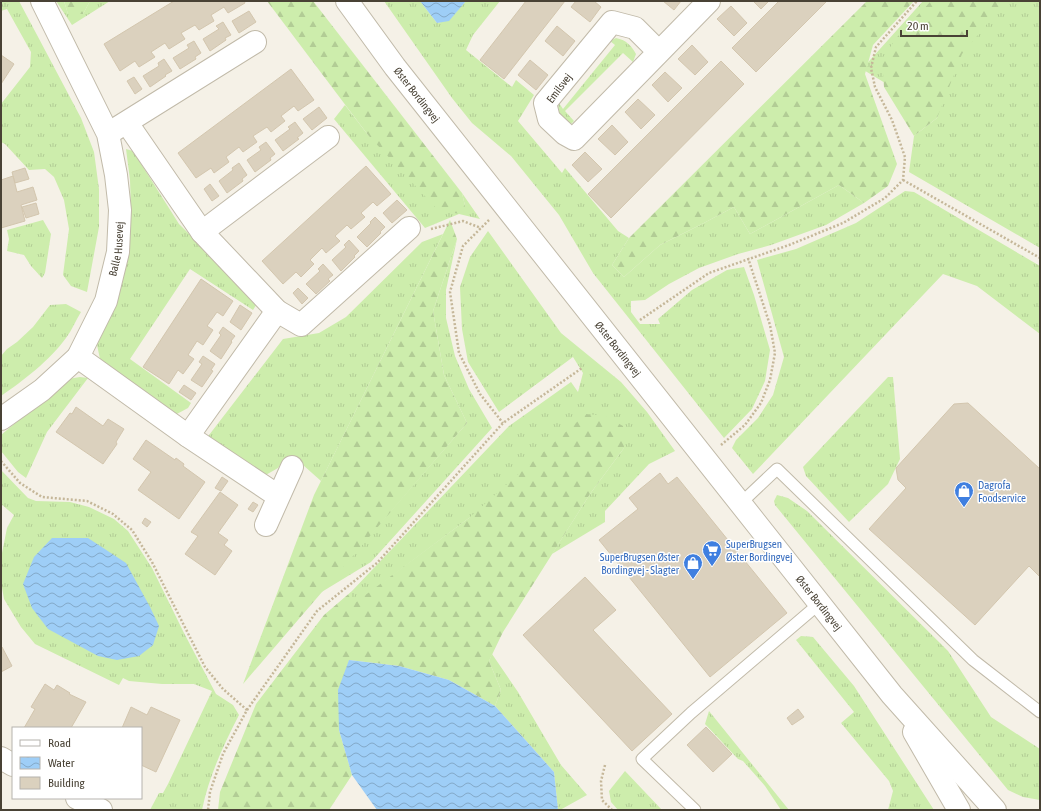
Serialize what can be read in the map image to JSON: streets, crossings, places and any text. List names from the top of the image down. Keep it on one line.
{"streets":{"street":["Emilsvej","Øster Bordingvej","Balle Husevej"]},"places":{"shop":["Dagrofa Foodservice","SuperBrugsen Øster Bordingvej - Slagter"],"supermarket":["SuperBrugsen Øster Bordingvej"]},"legend":["Road","Water","Building"],"scale_bar":"20 m"}
